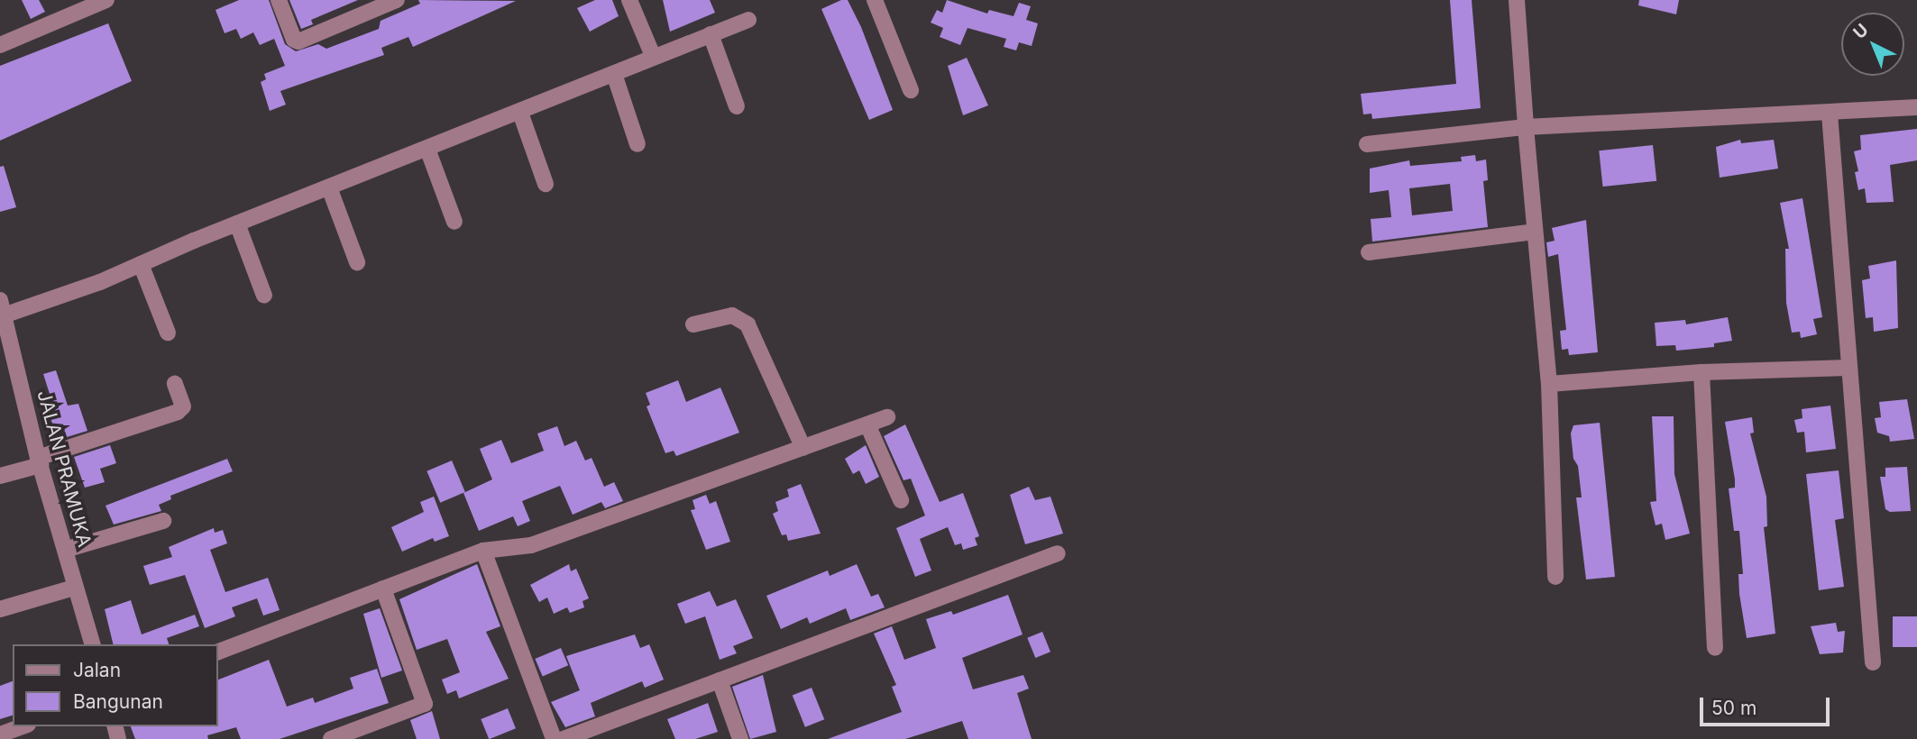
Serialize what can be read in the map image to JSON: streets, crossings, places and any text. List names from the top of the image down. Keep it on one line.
{"streets":{"street":["JALAN PRAMUKA"]},"legend":["Jalan","Bangunan"],"scale_bar":"50 m","north":"top left"}
